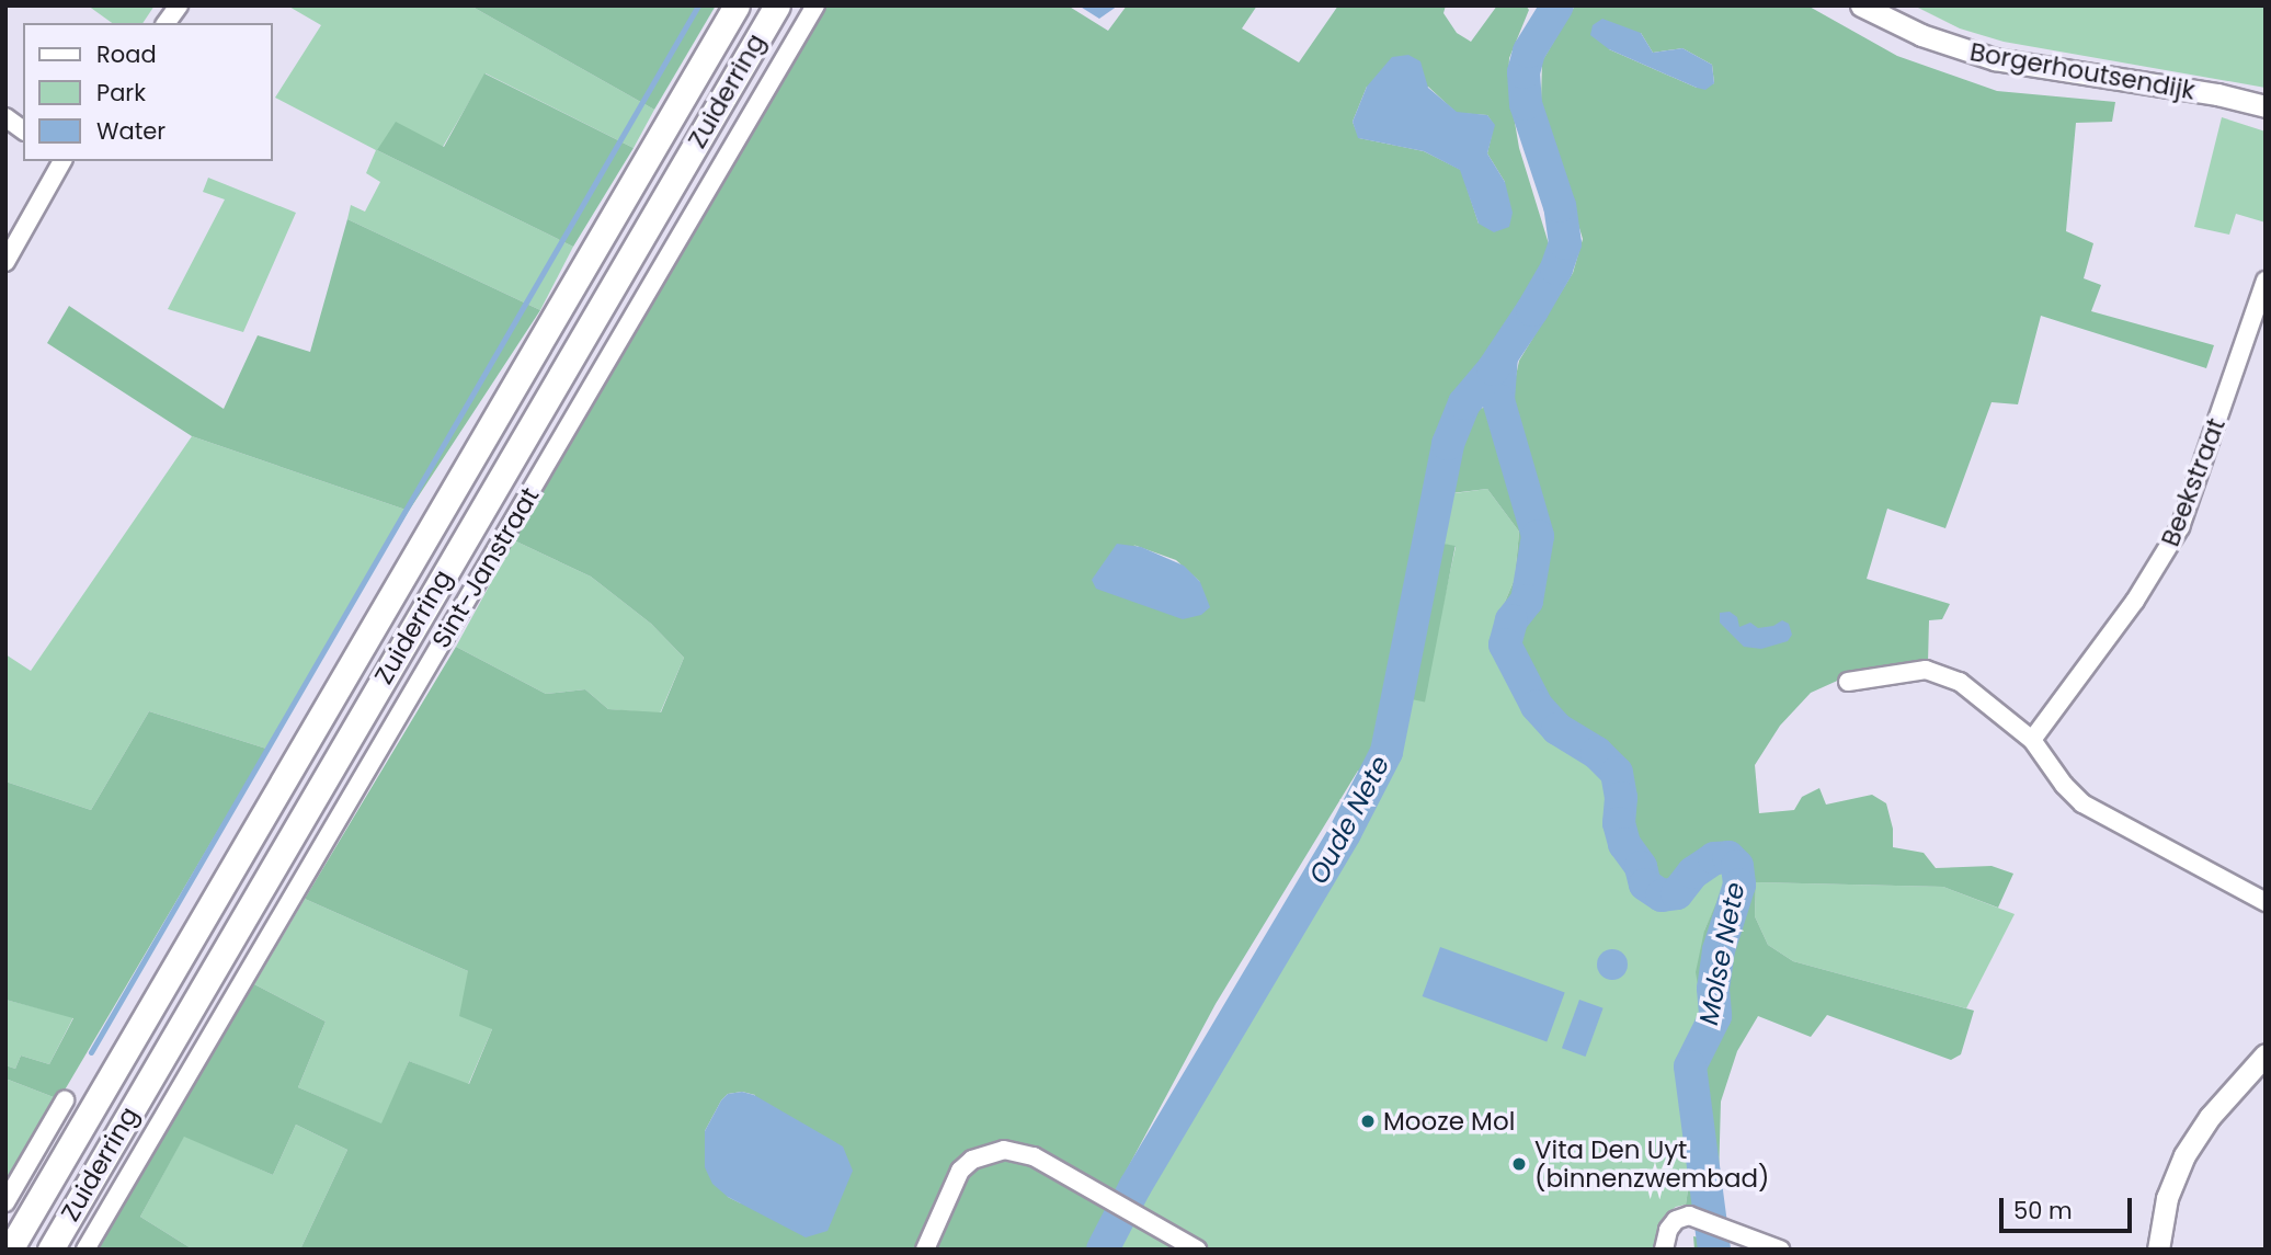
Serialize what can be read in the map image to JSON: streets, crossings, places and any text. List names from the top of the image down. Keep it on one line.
{"streets":{"highway":["Zuiderring"],"main road":["Borgerhoutsendijk"],"street":["Beekstraat","Sint-Janstraat"]},"water":["Oude Nete","Molse Nete"],"places":["Mooze Mol","Vita Den Uyt (binnenzwembad)"],"legend":["Road","Park","Water"],"scale_bar":"50 m"}
